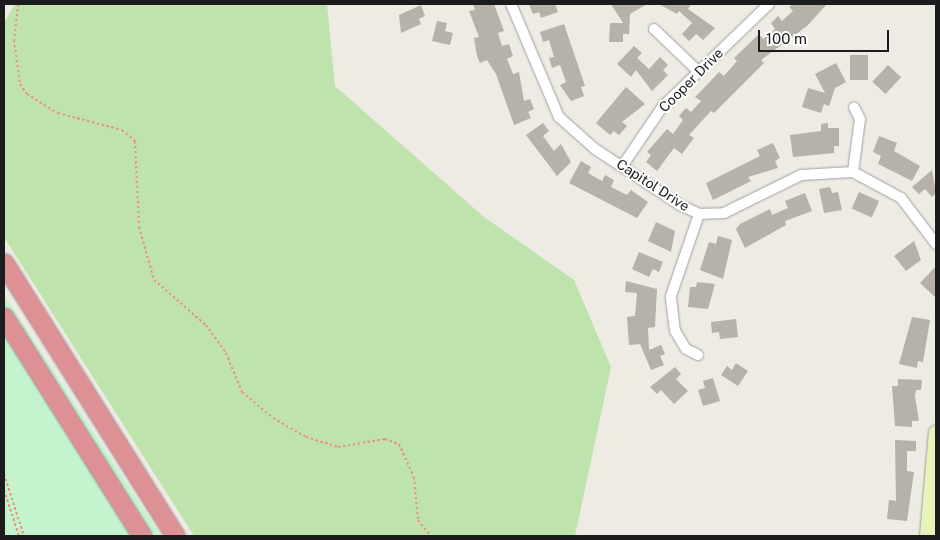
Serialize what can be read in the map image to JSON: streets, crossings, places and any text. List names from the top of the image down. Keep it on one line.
{"streets":{"street":["Cooper Drive","Capitol Drive"]},"crossings":[["Cooper Drive","Capitol Drive"]],"scale_bar":"100 m"}
